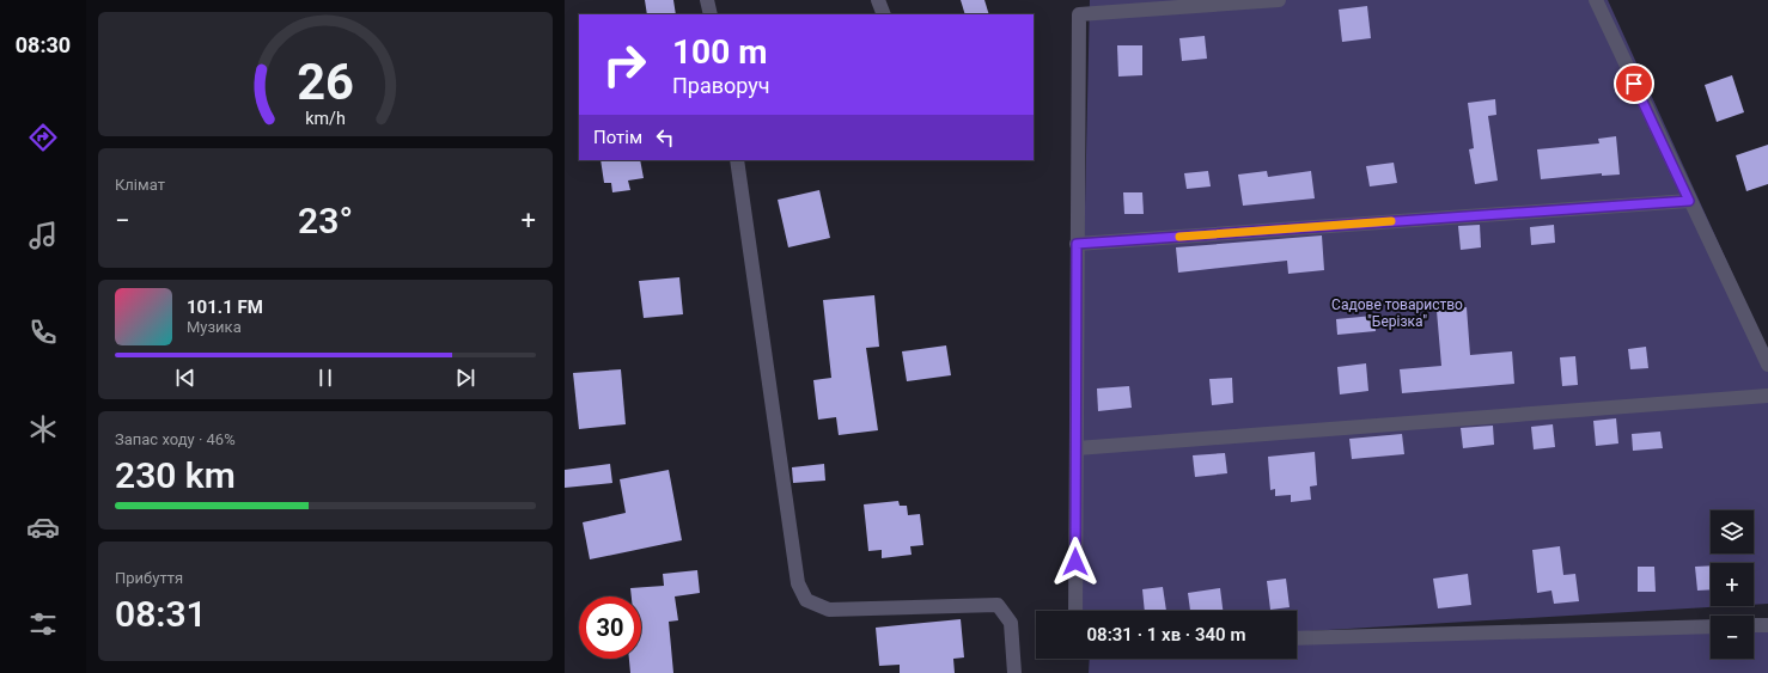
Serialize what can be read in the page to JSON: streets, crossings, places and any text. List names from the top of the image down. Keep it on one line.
{"parks":["Садове товариство \"Берізка\""],"page":{"tabs":"08:30","turn":["100 m","Праворуч"],"then":"Потім","tile":["Клімат",["Запас ходу · 46%","230 km"],["Прибуття","08:31"]],"heat":["−","23°","+"],"song":["101.1 FM","Музика"],"map_buttons":["+","−"],"limit":"30","trip":"08:31 · 1 хв · 340 m","gauge":["26","km/h"]}}
